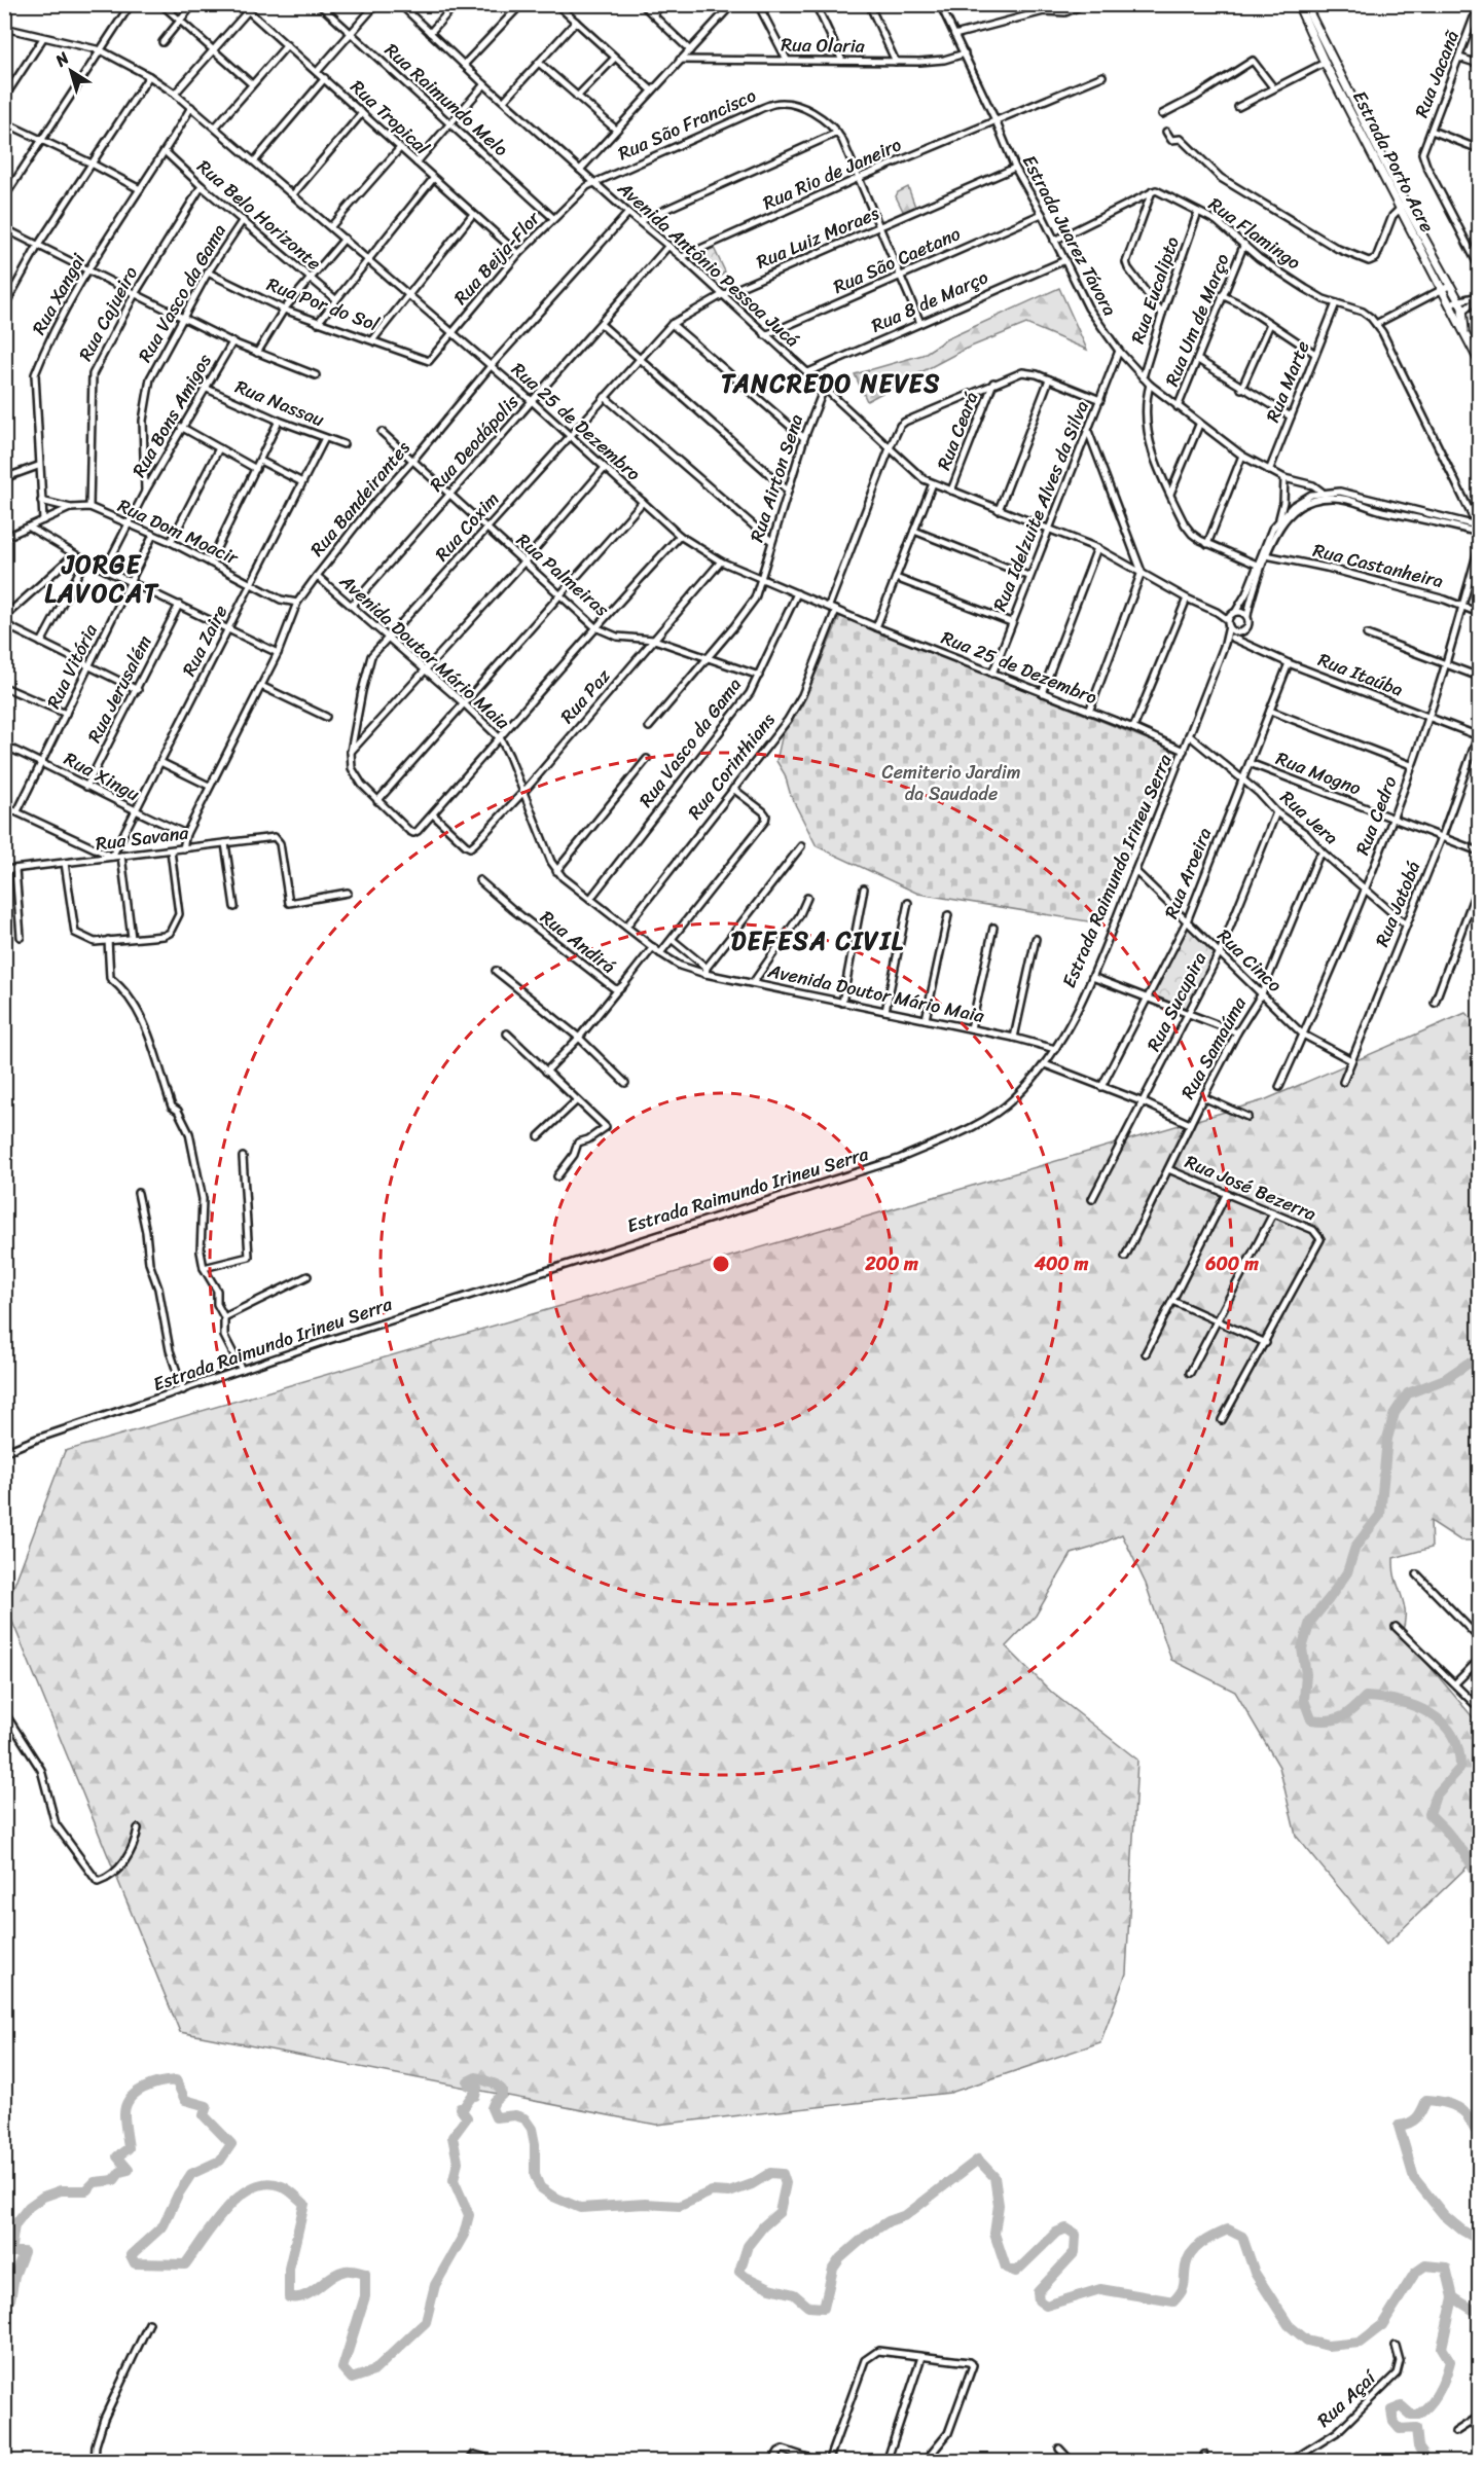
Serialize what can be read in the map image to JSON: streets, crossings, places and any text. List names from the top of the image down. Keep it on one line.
{"streets":{"main road":["Estrada Porto Acre"],"street":["Rua Olaria","Rua Jacanã","Rua Raimundo Melo","Rua Tropical","Rua São Francisco","Rua Rio de Janeiro","Rua Belo Horizonte","Rua Flamingo","Estrada Juarez Távora","Rua Luiz Moraes","Rua Beija-Flor","Rua São Caetano","Avenida Antônio Pessoa Jucá","Rua Eucalipto","Rua Vasco da Gama","Rua Xangai","Rua 8 de Março","Rua Por do Sol","Rua Cajueiro","Rua Um de Março","Rua Marte","Rua Nassau","Rua Bons Amigos","Rua 25 de Dezembro","Rua Ceará","Rua Deodápolis","Rua Airton Sena","Rua Bandeirantes","Rua Idelzuite Alves da Silva","Rua Coxim","Rua Dom Moacir","Rua Castanheira","Rua Palmeiras","Rua Zaire","Avenida Doutor Mário Maia","Rua Vitória","Rua Itaúba","Rua Jerusalém","Rua Paz","Rua Corinthians","Rua Mogno","Rua Xingu","Rua Cedro","Rua Jera","Rua Savana","Estrada Raimundo Irineu Serra","Rua Aroeira","Rua Jatobá","Rua Andirá","Rua Cinco","Rua Sucupira","Rua Samaúma","Rua José Bezerra","Rua Açaí"]},"crossings":[["Rua Olaria","Estrada Juarez Távora"],["Rua Raimundo Melo","Rua Beija-Flor"],["Rua Tropical","Rua Beija-Flor"],["Rua São Francisco","Rua Rio de Janeiro"],["Rua São Francisco","Rua Luiz Moraes"],["Rua São Francisco","Rua Beija-Flor"],["Rua São Francisco","Rua São Caetano"],["Rua São Francisco","Avenida Antônio Pessoa Jucá"],["Rua São Francisco","Rua 8 de Março"],["Rua Rio de Janeiro","Estrada Juarez Távora"],["Rua Rio de Janeiro","Avenida Antônio Pessoa Jucá"],["Rua Belo Horizonte","Rua Vasco da Gama"],["Rua Belo Horizonte","Rua Xangai"],["Rua Belo Horizonte","Rua Cajueiro"],["Rua Flamingo","Rua Eucalipto"],["Rua Flamingo","Rua Um de Março"],["Rua Flamingo","Rua Marte"],["Estrada Juarez Távora","Rua Luiz Moraes"],["Estrada Juarez Távora","Rua São Caetano"],["Estrada Juarez Távora","Rua Eucalipto"],["Estrada Juarez Távora","Rua 8 de Março"],["Estrada Juarez Távora","Rua Um de Março"],["Estrada Juarez Távora","Rua Marte"],["Estrada Juarez Távora","Rua Idelzuite Alves da Silva"],["Rua Luiz Moraes","Avenida Antônio Pessoa Jucá"],["Rua Luiz Moraes","Rua 25 de Dezembro"],["Rua Luiz Moraes","Rua Coxim"],["Rua Beija-Flor","Avenida Antônio Pessoa Jucá"],["Rua Beija-Flor","Rua Por do Sol"],["Rua Beija-Flor","Rua 25 de Dezembro"],["Rua São Caetano","Avenida Antônio Pessoa Jucá"],["Avenida Antônio Pessoa Jucá","Rua 8 de Março"],["Avenida Antônio Pessoa Jucá","Rua Ceará"],["Avenida Antônio Pessoa Jucá","Rua Deodápolis"],["Avenida Antônio Pessoa Jucá","Rua Airton Sena"],["Avenida Antônio Pessoa Jucá","Rua Bandeirantes"],["Avenida Antônio Pessoa Jucá","Rua Idelzuite Alves da Silva"],["Avenida Antônio Pessoa Jucá","Estrada Raimundo Irineu Serra"],["Rua Vasco da Gama","Rua Por do Sol"],["Rua Vasco da Gama","Rua Bons Amigos"],["Rua Vasco da Gama","Rua 25 de Dezembro"],["Rua Vasco da Gama","Rua Palmeiras"],["Rua Vasco da Gama","Avenida Doutor Mário Maia"],["Rua Xangai","Rua 25 de Dezembro"],["Rua Xangai","Rua Dom Moacir"],["Rua Cajueiro","Rua Dom Moacir"],["Rua Nassau","Rua Bons Amigos"],["Rua Nassau","Rua Zaire"],["Rua Bons Amigos","Rua Dom Moacir"],["Rua 25 de Dezembro","Rua Deodápolis"],["Rua 25 de Dezembro","Rua Airton Sena"],["Rua 25 de Dezembro","Rua Bandeirantes"],["Rua 25 de Dezembro","Rua Idelzuite Alves da Silva"],["Rua 25 de Dezembro","Rua Coxim"],["Rua 25 de Dezembro","Rua Paz"],["Rua 25 de Dezembro","Rua Corinthians"],["Rua 25 de Dezembro","Estrada Raimundo Irineu Serra"],["Rua Deodápolis","Rua Palmeiras"],["Rua Deodápolis","Avenida Doutor Mário Maia"],["Rua Airton Sena","Rua Palmeiras"],["Rua Bandeirantes","Rua Dom Moacir"],["Rua Bandeirantes","Rua Palmeiras"],["Rua Bandeirantes","Avenida Doutor Mário Maia"],["Rua Bandeirantes","Rua Xingu"],["Rua Bandeirantes","Rua Savana"],["Rua Coxim","Rua Palmeiras"],["Rua Coxim","Avenida Doutor Mário Maia"],["Rua Dom Moacir","Rua Zaire"],["Rua Dom Moacir","Rua Vitória"],["Rua Castanheira","Rua Cedro"],["Rua Palmeiras","Rua Paz"],["Rua Zaire","Rua Xingu"],["Rua Zaire","Rua Savana"],["Avenida Doutor Mário Maia","Rua Paz"],["Avenida Doutor Mário Maia","Rua Corinthians"],["Avenida Doutor Mário Maia","Estrada Raimundo Irineu Serra"],["Avenida Doutor Mário Maia","Rua Andirá"],["Rua Vitória","Rua Xingu"],["Rua Itaúba","Rua Cedro"],["Rua Itaúba","Estrada Raimundo Irineu Serra"],["Rua Itaúba","Rua Aroeira"],["Rua Itaúba","Rua Jatobá"],["Rua Jerusalém","Rua Xingu"],["Rua Mogno","Rua Cedro"],["Rua Mogno","Rua Aroeira"],["Rua Mogno","Rua Jatobá"],["Rua Cedro","Rua Jera"],["Rua Cedro","Rua Cinco"],["Rua Jera","Estrada Raimundo Irineu Serra"],["Rua Jera","Rua Aroeira"],["Rua Jera","Rua Jatobá"],["Rua Jera","Rua Sucupira"],["Rua Jera","Rua Samaúma"],["Estrada Raimundo Irineu Serra","Rua Cinco"],["Rua Aroeira","Rua Cinco"],["Rua Jatobá","Rua Cinco"],["Rua Cinco","Rua Sucupira"],["Rua Cinco","Rua Samaúma"],["Rua Samaúma","Rua José Bezerra"]],"districts":["TANCREDO NEVES","JORGE LAVOCAT","DEFESA CIVIL"],"parks":["Cemiterio Jardim da Saudade"],"north":"top left","rings":["200 m","400 m","600 m"]}
